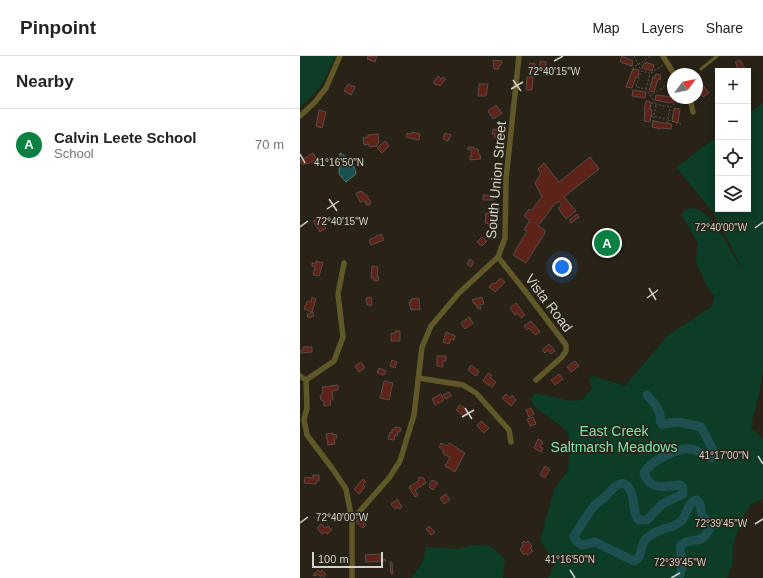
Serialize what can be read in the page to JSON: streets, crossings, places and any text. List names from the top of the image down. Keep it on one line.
{"streets":{"street":["South Union Street","Vista Road"]},"crossings":[["South Union Street","Vista Road"]],"parks":["East Creek Saltmarsh Meadows"],"scale_bar":"100 m","north":"top right","page":{"header":"Pinpoint","nav":["Map","Layers","Share"],"heading":"Nearby","map_buttons":["+","−"],"list":[{"mark":"A","name":"Calvin Leete School","note":"School","value":"70 m"}],"pins":"A","scale":"100 m"},"coordinates":["72°40'15\"W","41°16'50\"N","72°40'00\"W","41°17'00\"N","72°39'45\"W"]}
